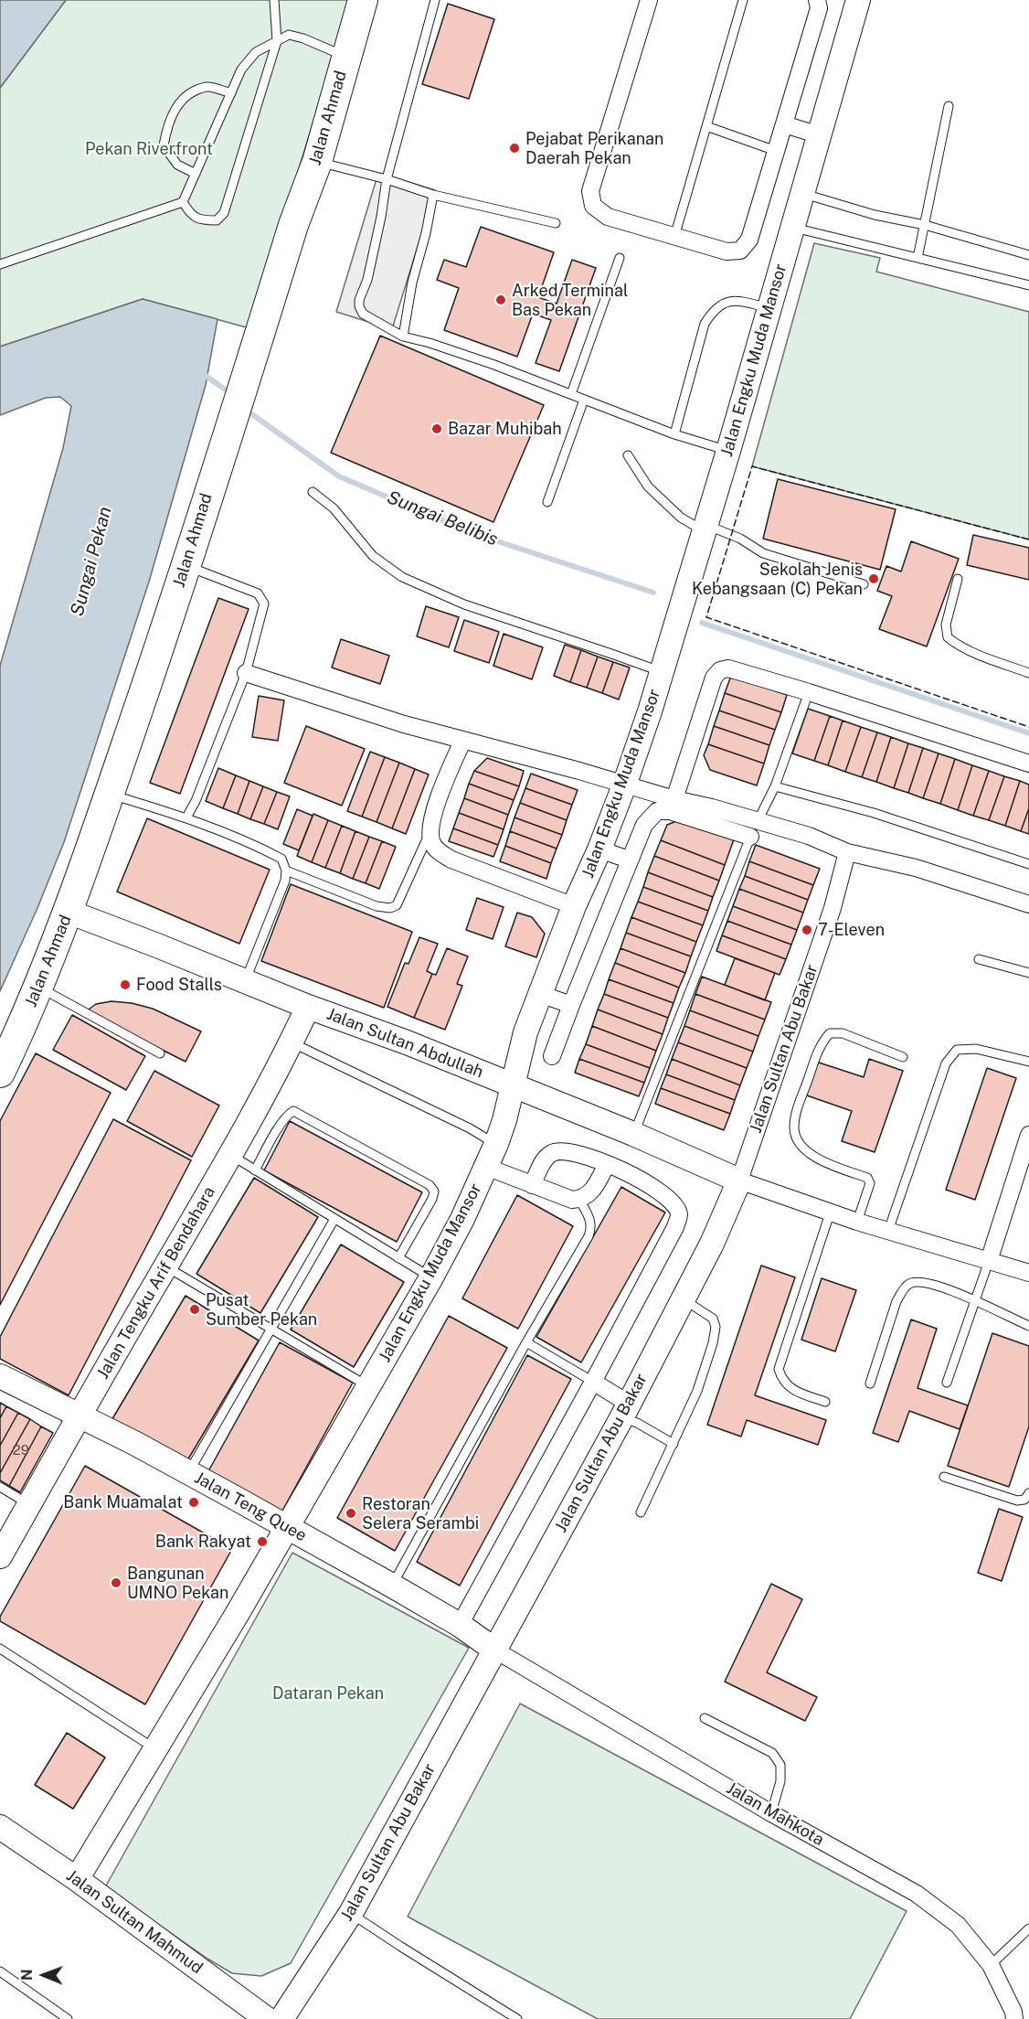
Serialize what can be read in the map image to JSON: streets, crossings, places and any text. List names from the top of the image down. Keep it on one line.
{"streets":{"highway":["Jalan Ahmad"],"street":["Jalan Engku Muda Mansor","Jalan Sultan Abdullah","Jalan Sultan Abu Bakar","Jalan Tengku Arif Bendahara","Jalan Teng Quee","Jalan Mahkota","Jalan Sultan Mahmud"]},"crossings":[["Jalan Ahmad","Jalan Sultan Abdullah"],["Jalan Engku Muda Mansor","Jalan Sultan Abdullah"],["Jalan Engku Muda Mansor","Jalan Teng Quee"],["Jalan Engku Muda Mansor","Jalan Sultan Mahmud"],["Jalan Sultan Abdullah","Jalan Sultan Abu Bakar"],["Jalan Sultan Abdullah","Jalan Tengku Arif Bendahara"],["Jalan Sultan Abu Bakar","Jalan Teng Quee"],["Jalan Sultan Abu Bakar","Jalan Mahkota"],["Jalan Tengku Arif Bendahara","Jalan Teng Quee"],["Jalan Teng Quee","Jalan Mahkota"]],"water":["Sungai Belibis","Sungai Pekan"],"parks":["Pekan Riverfront","Dataran Pekan"],"places":["Pejabat Perikanan Daerah Pekan","Arked Terminal Bas Pekan","Bazar Muhibah","Sekolah Jenis Kebangsaan (C) Pekan","7-Eleven","Food Stalls","Pusat Sumber Pekan","Bank Muamalat","Restoran Selera Serambi","Bank Rakyat","Bangunan UMNO Pekan"],"house_numbers":["29"],"north":"left"}
